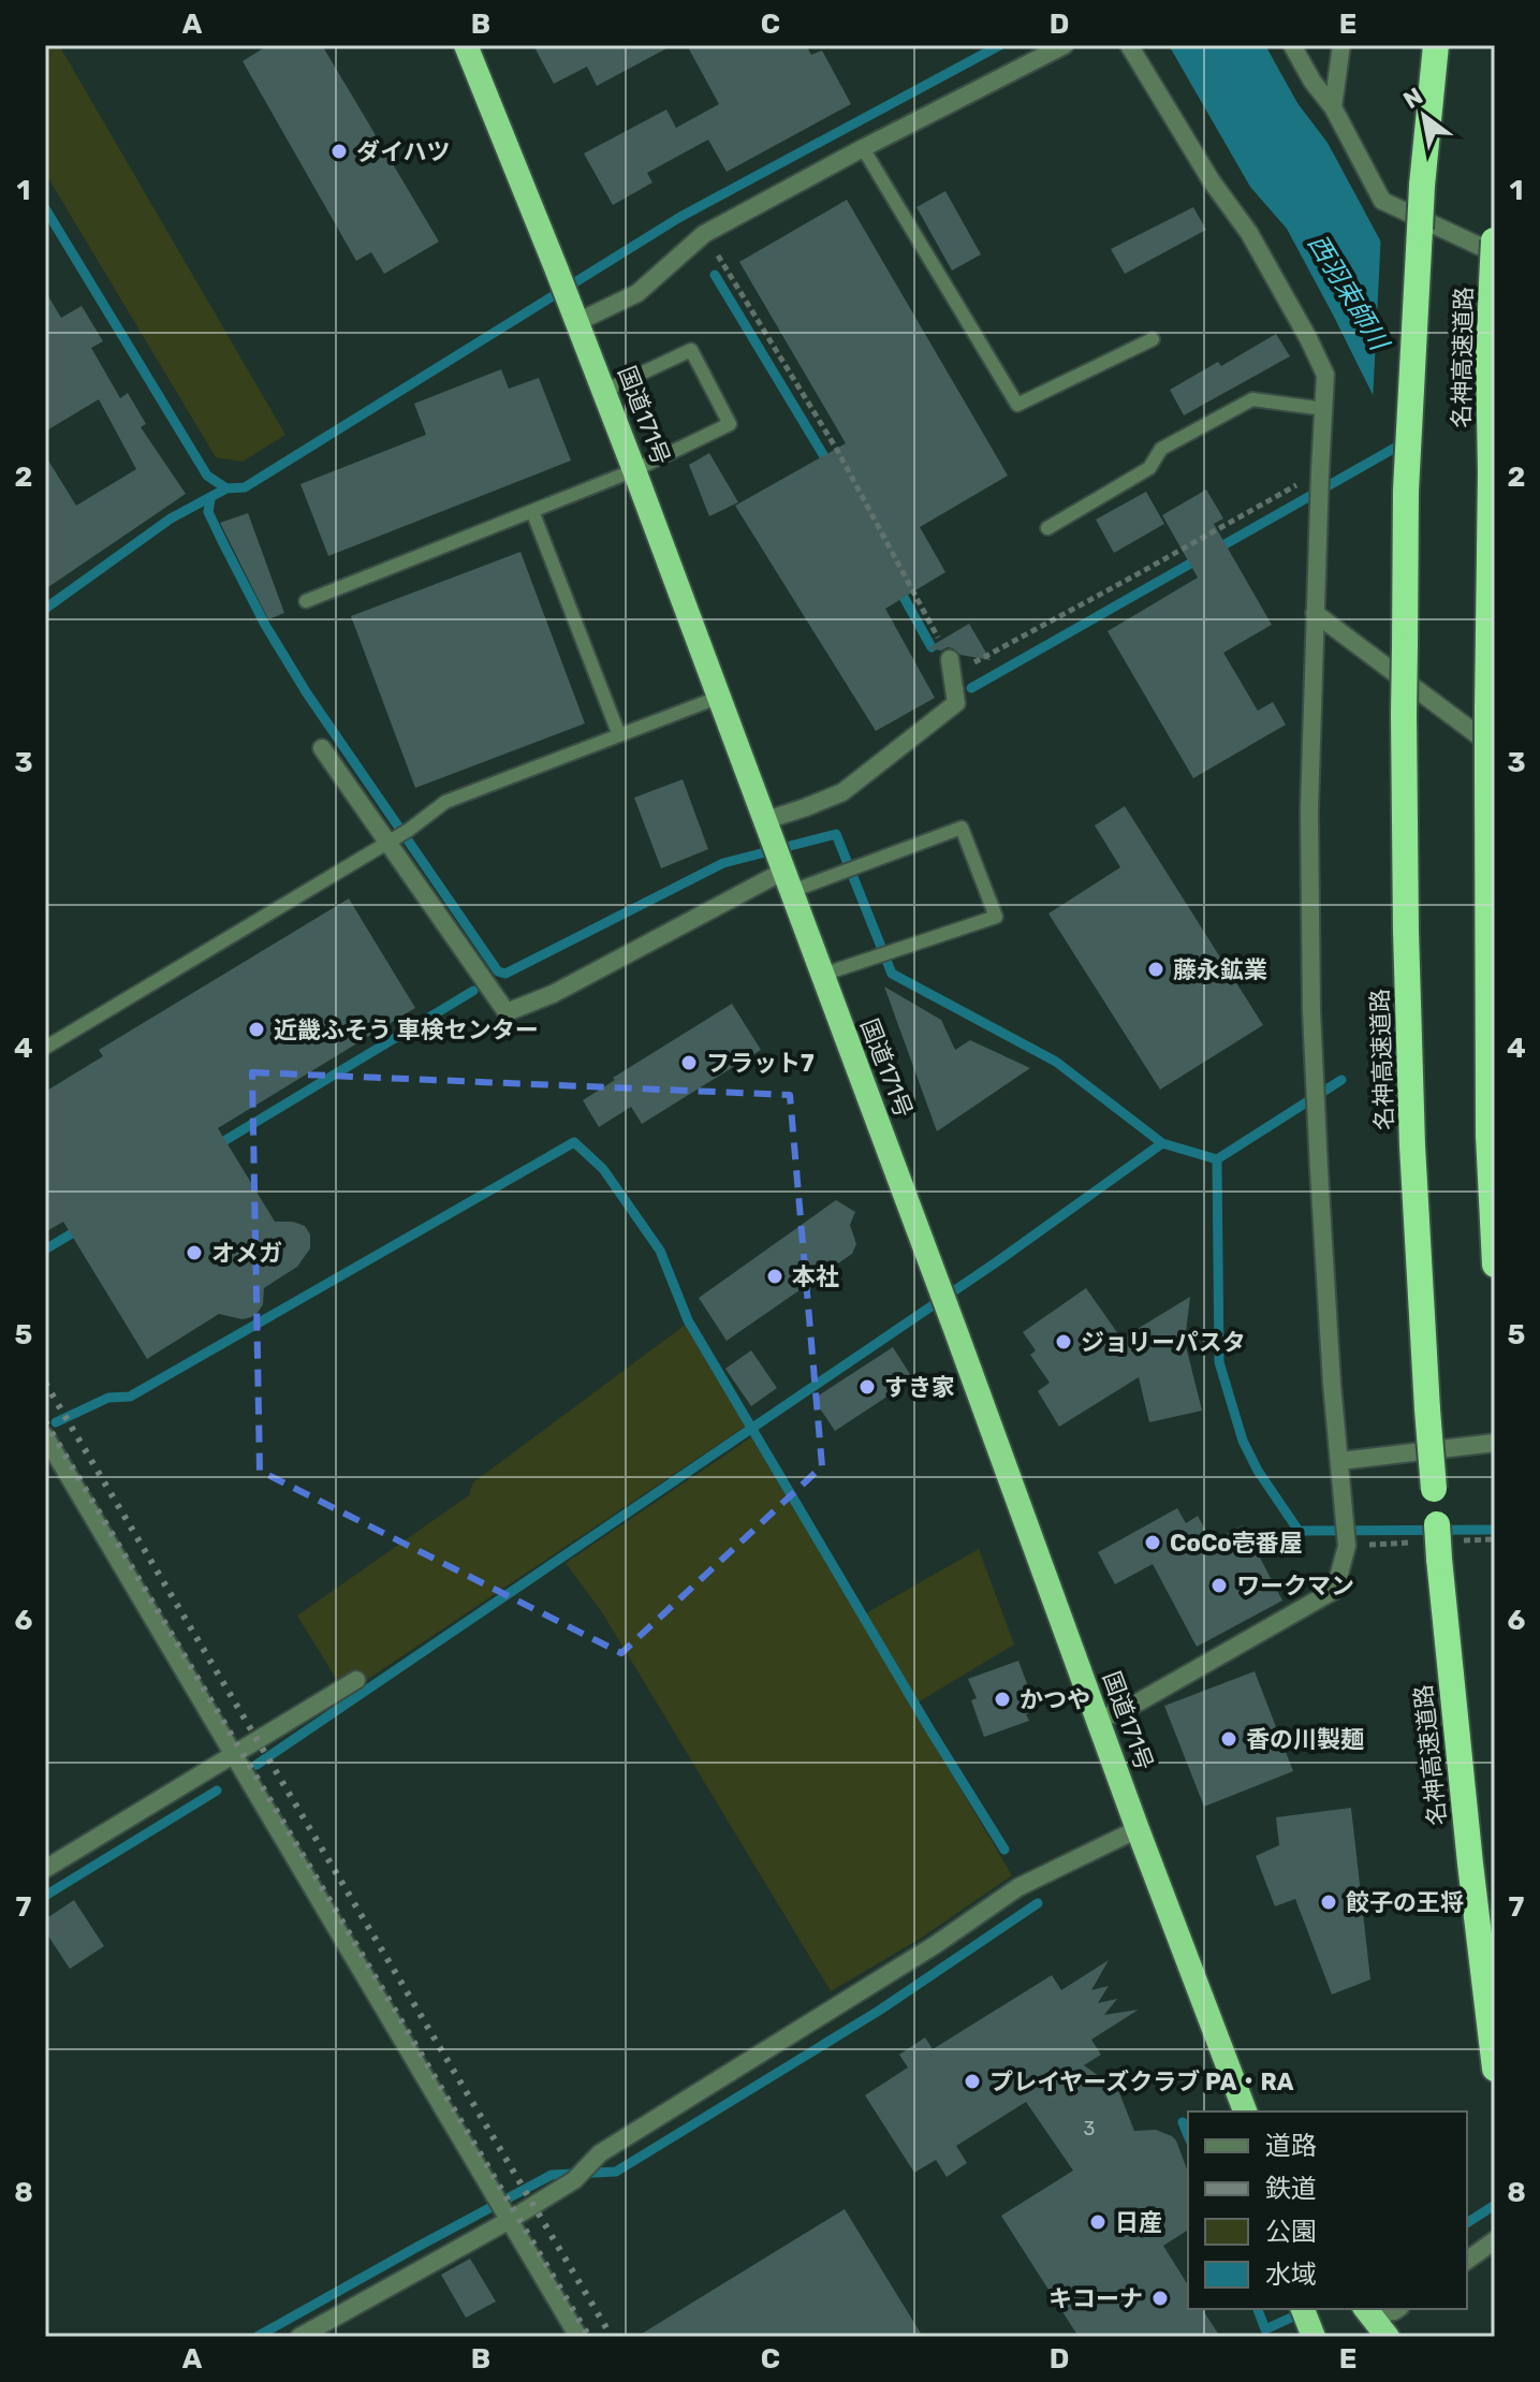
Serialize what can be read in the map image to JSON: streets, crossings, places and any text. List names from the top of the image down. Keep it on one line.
{"streets":{"highway":["名神高速道路","国道171号"]},"water":["西羽束師川"],"places":["ダイハツ","藤永鉱業","近畿ふそう 車検センター","フラット7","オメガ","本社","ジョリーパスタ","すき家","CoCo壱番屋","ワークマン","かつや","香の川製麺","餃子の王将","プレイヤーズクラブ PA・RA","日産","キコーナ"],"house_numbers":["3"],"legend":["道路","鉄道","公園","水域"],"north":"top left","grid":{"columns":["A","B","C","D","E"],"rows":["1","2","3","4","5","6","7","8"]}}
